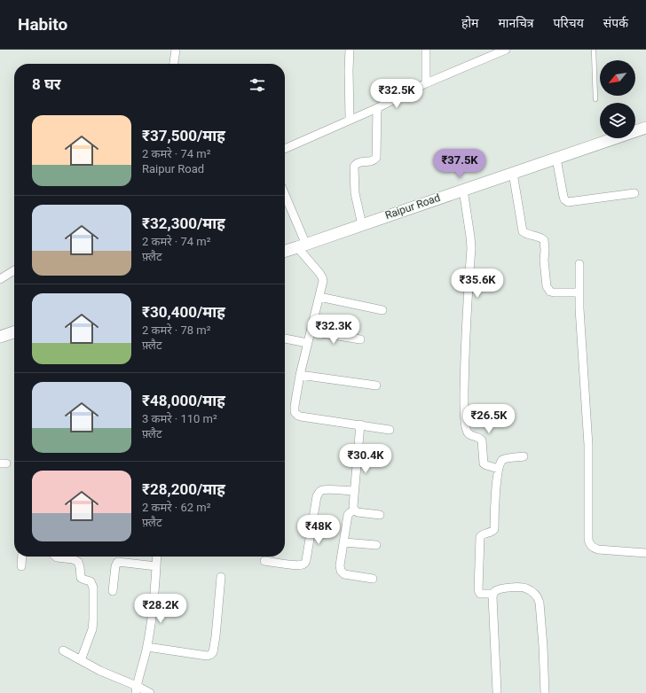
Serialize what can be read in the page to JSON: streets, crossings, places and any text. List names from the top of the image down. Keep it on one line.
{"streets":{"main road":["Raipur Road"]},"north":"bottom left","page":{"header":"Habito","nav":["होम","मानचित्र","परिचय","संपर्क"],"heading":"8 घर","price":["₹32.5K","₹37.5K","₹35.6K","₹32.3K","₹26.5K","₹30.4K","₹48K","₹28.2K"],"list":[{"name":"₹37,500/माह","note":"2 कमरे · 74 m² · Raipur Road"},{"name":"₹32,300/माह","note":"2 कमरे · 74 m² · फ़्लैट"},{"name":"₹30,400/माह","note":"2 कमरे · 78 m² · फ़्लैट"},{"name":"₹48,000/माह","note":"3 कमरे · 110 m² · फ़्लैट"},{"name":"₹28,200/माह","note":"2 कमरे · 62 m² · फ़्लैट"}]}}
